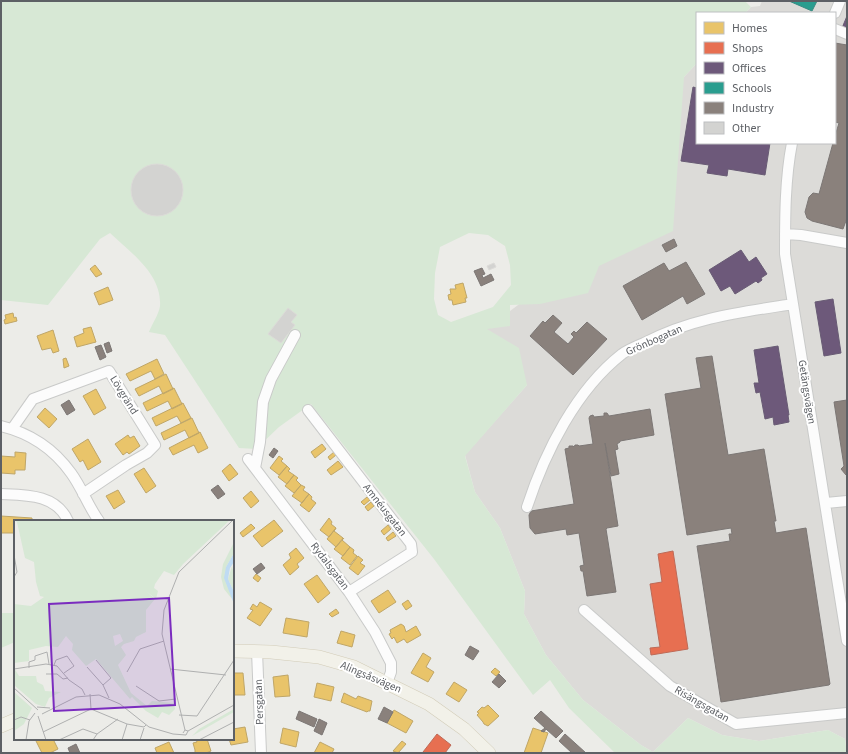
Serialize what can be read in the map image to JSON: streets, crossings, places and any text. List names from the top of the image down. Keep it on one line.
{"streets":{"main road":["Alingsåsvägen"],"street":["Grönbogatan","Getängsvägen","Lövgränd","Amnéusgatan","Rydalsgatan","Persgatan","Risängsgatan"]},"crossings":[["Grönbogatan","Getängsvägen"],["Amnéusgatan","Rydalsgatan"],["Rydalsgatan","Alingsåsvägen"],["Alingsåsvägen","Persgatan"]],"legend":["Homes","Shops","Offices","Schools","Industry","Other"]}
